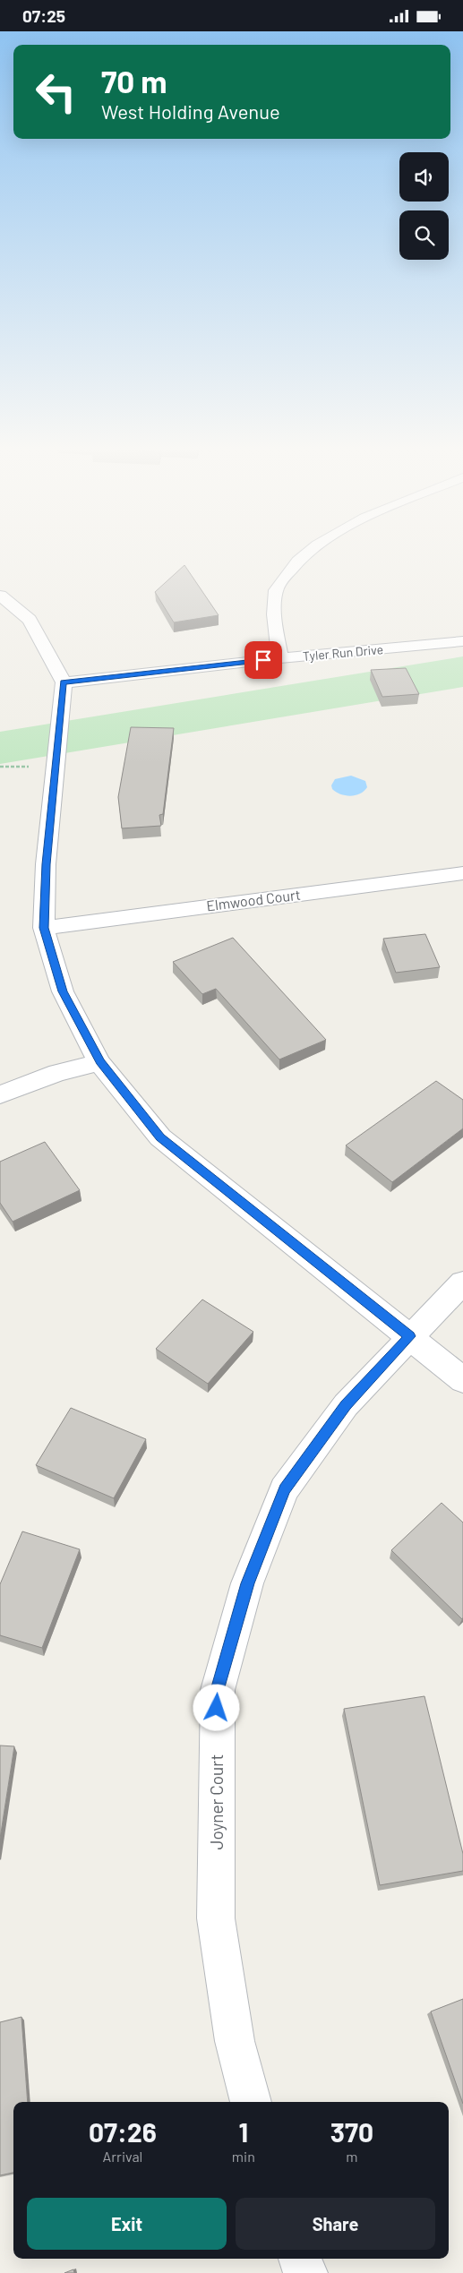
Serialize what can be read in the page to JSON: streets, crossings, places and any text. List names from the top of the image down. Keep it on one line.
{"streets":{"street":["Tyler Run Drive","Elmwood Court","Joyner Court"]},"page":{"status":"07:25","turn":["70 m","West Holding Avenue"],"eta":["07:26","Arrival","1","min","370","m"],"buttons":["Exit","Share"]}}
